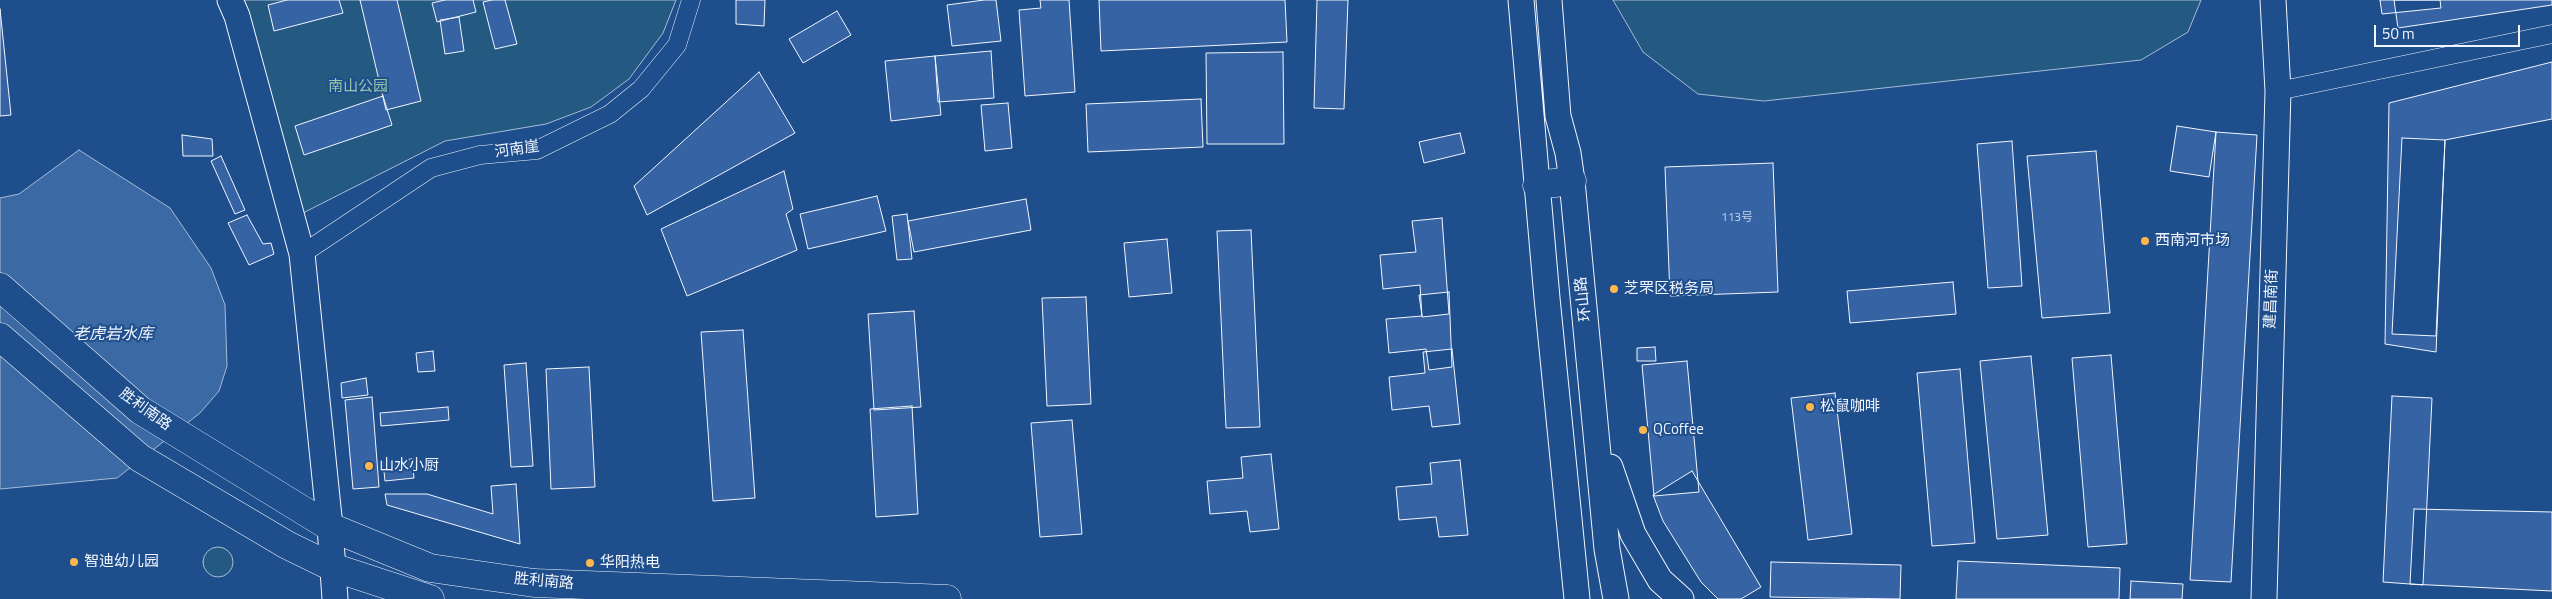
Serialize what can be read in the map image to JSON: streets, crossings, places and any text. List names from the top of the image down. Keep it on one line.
{"streets":{"main road":["环山路","建昌南街","胜利南路"],"street":["河南崖"]},"water":["老虎岩水库"],"parks":["南山公园"],"places":["西南河市场","芝罘区税务局","松鼠咖啡","QCoffee","山水小厨","智迪幼儿园","华阳热电"],"house_numbers":["113号"],"scale_bar":"50 m"}
